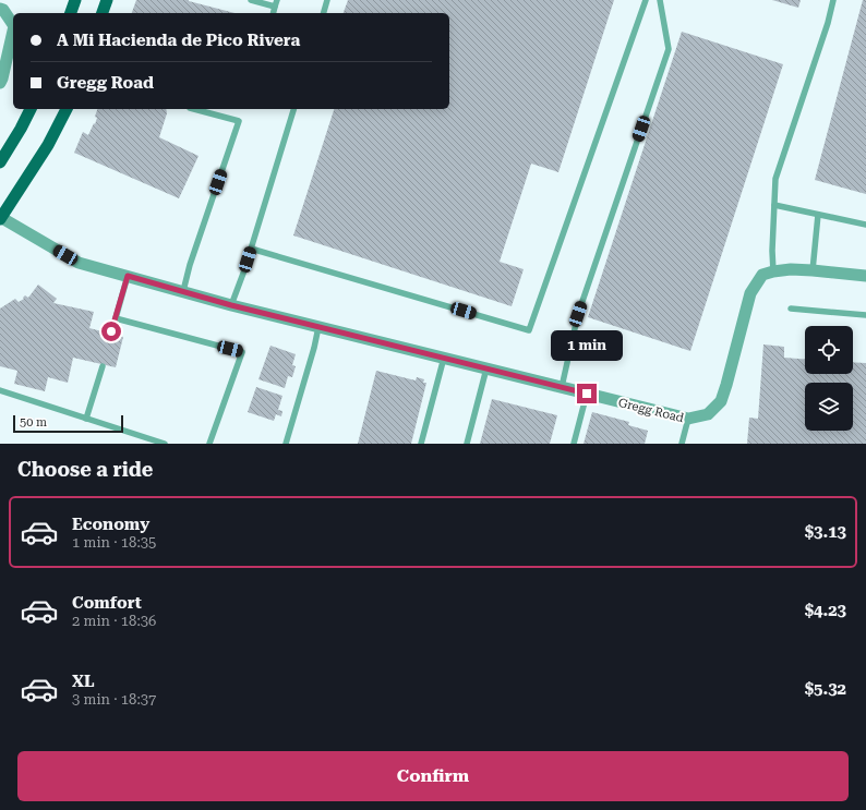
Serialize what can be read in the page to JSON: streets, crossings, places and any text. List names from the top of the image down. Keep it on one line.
{"streets":{"street":["Gregg Road"]},"scale_bar":"50 m","page":{"banner":["A Mi Hacienda de Pico Rivera","Gregg Road"],"bubble":"1 min","scale":"50 m","heading":"Choose a ride","list":[{"name":"Economy","note":"1 min · 18:35","value":"$3.13"},{"name":"Comfort","note":"2 min · 18:36","value":"$4.23"},{"name":"XL","note":"3 min · 18:37","value":"$5.32"}],"buttons":"Confirm"}}
